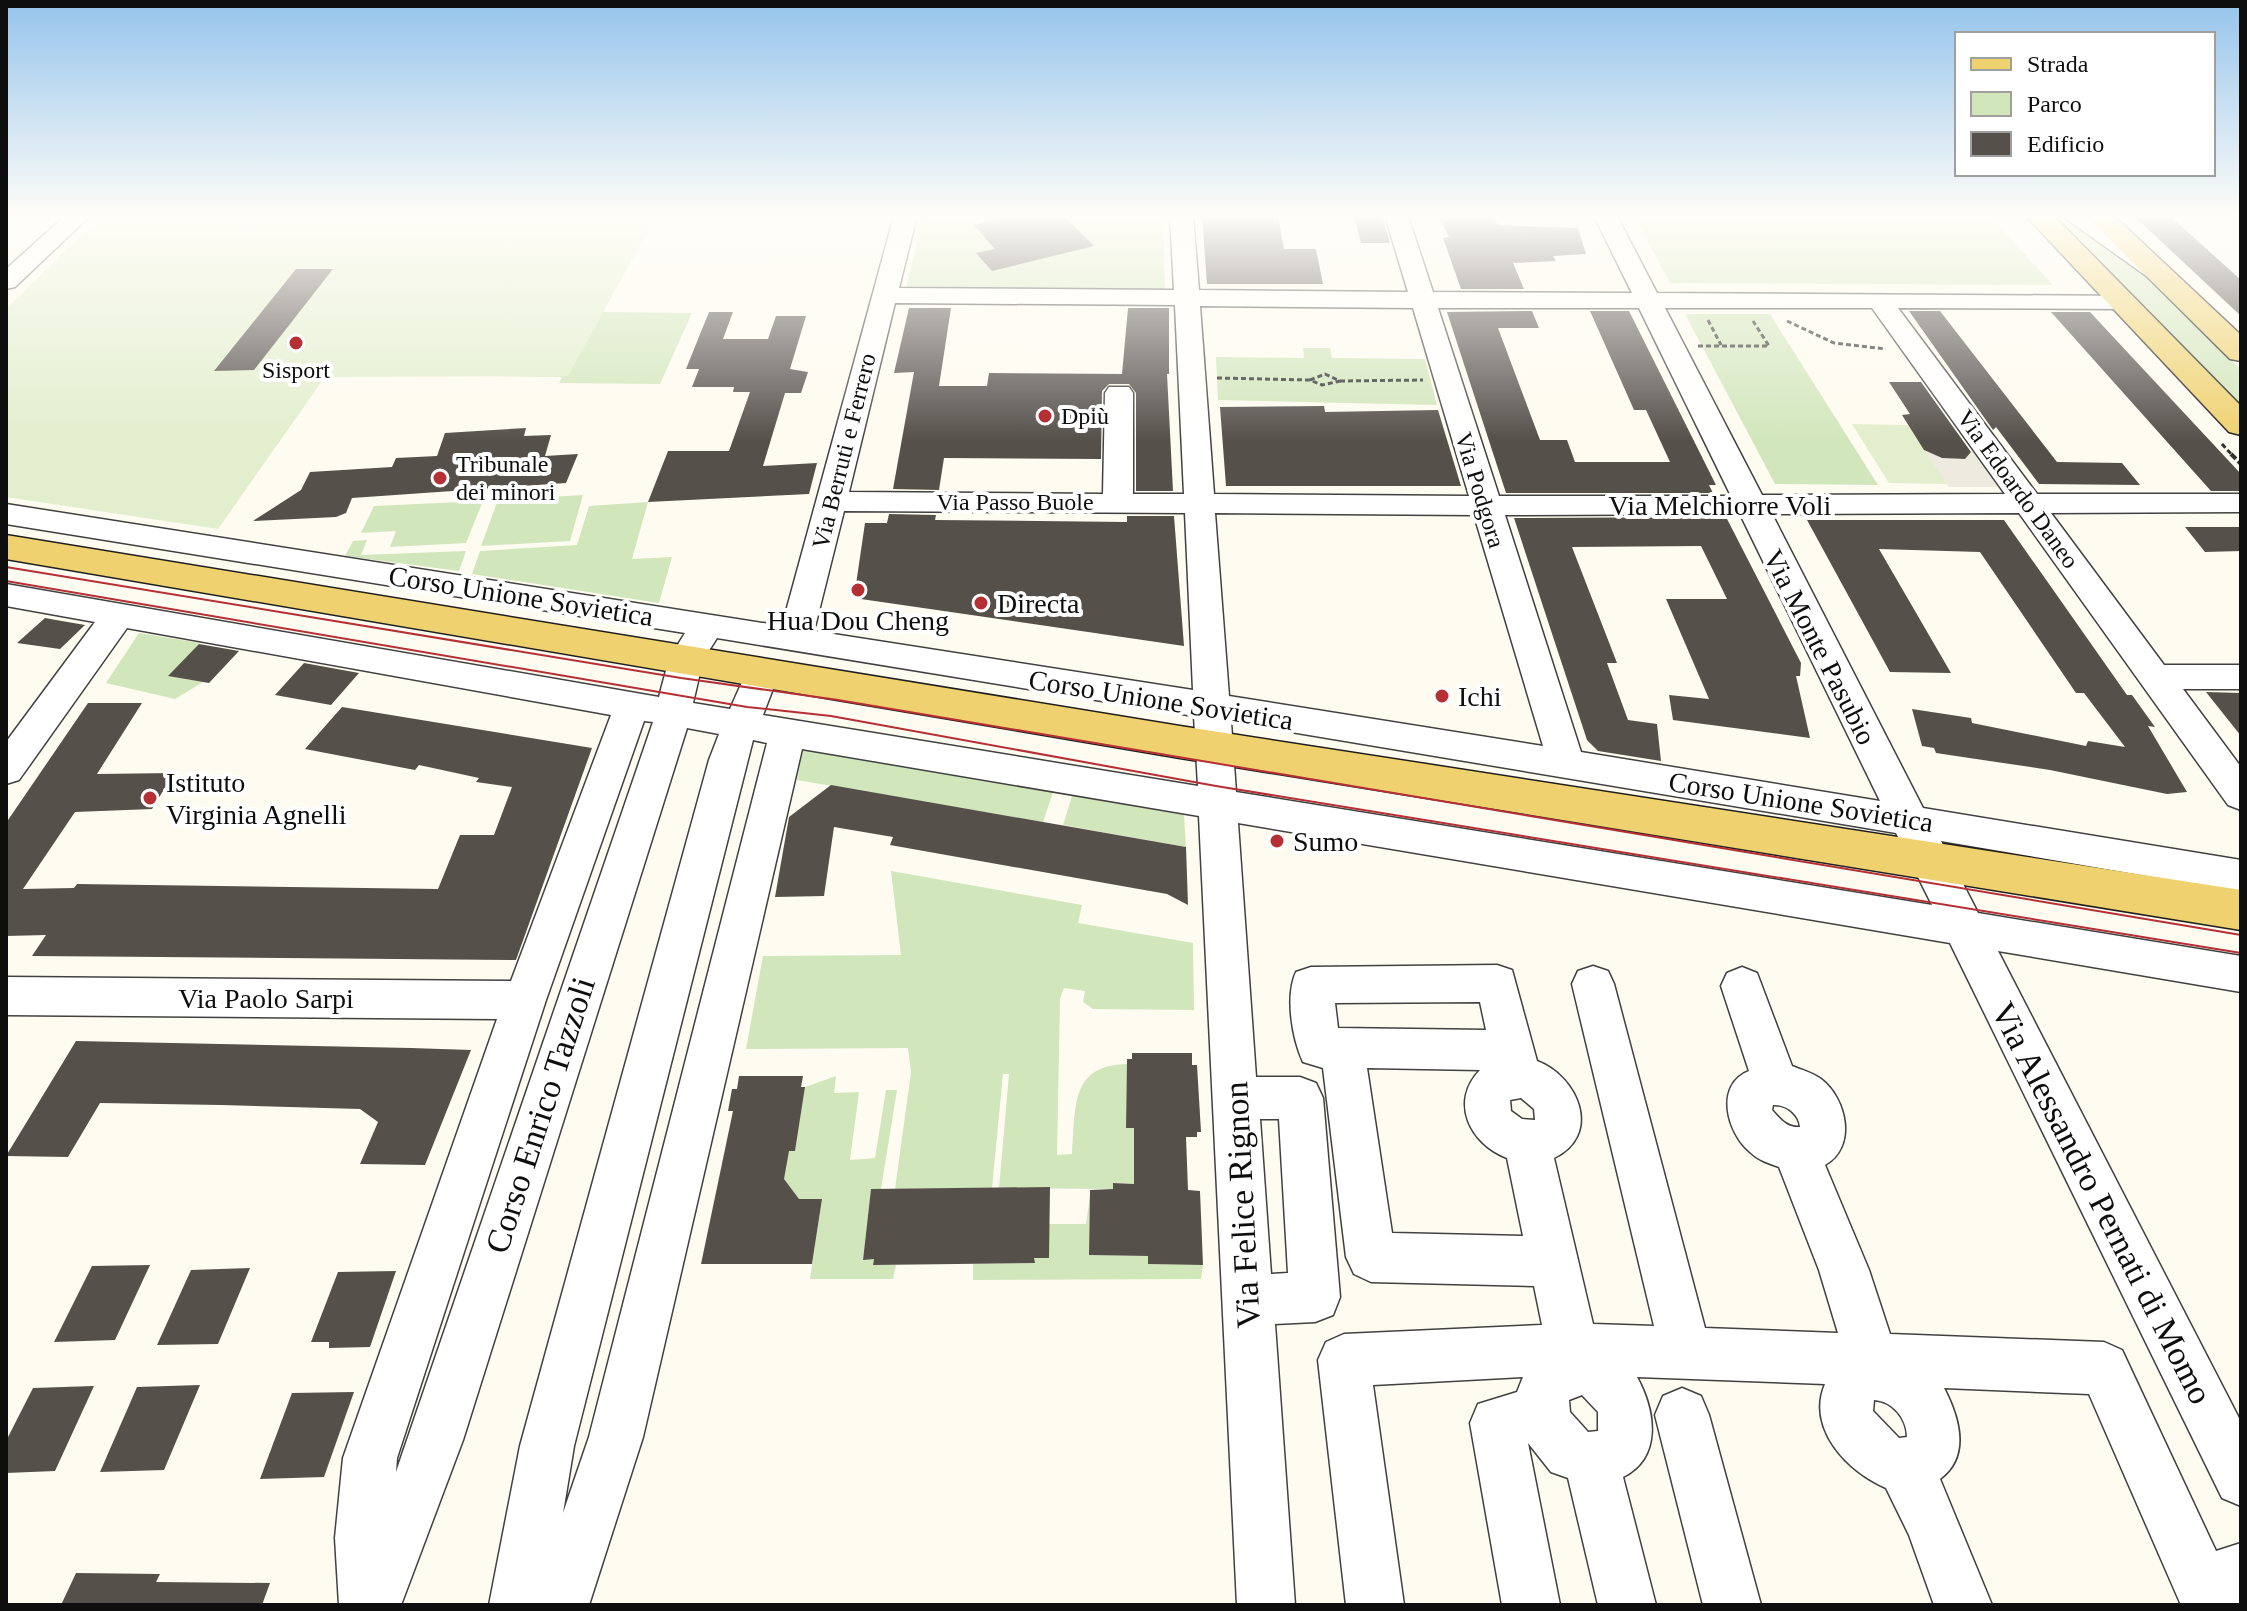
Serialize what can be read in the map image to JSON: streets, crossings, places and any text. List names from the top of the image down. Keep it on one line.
{"streets":{"main road":["Corso Unione Sovietica"],"street":["Via Berruti e Ferrero","Via Edoardo Daneo","Via Podgora","Via Passo Buole","Via Melchiorre Voli","Via Monte Pasubio","Via Paolo Sarpi","Corso Enrico Tazzoli","Via Alessandro Pernati di Momo","Via Felice Rignon"]},"crossings":[["Via Berruti e Ferrero","Via Passo Buole"],["Via Berruti e Ferrero","Corso Unione Sovietica"],["Via Edoardo Daneo","Via Melchiorre Voli"],["Via Podgora","Via Melchiorre Voli"],["Via Podgora","Corso Unione Sovietica"],["Via Passo Buole","Via Melchiorre Voli"],["Via Melchiorre Voli","Via Monte Pasubio"],["Corso Unione Sovietica","Via Monte Pasubio"],["Corso Unione Sovietica","Corso Enrico Tazzoli"],["Corso Unione Sovietica","Via Alessandro Pernati di Momo"],["Corso Unione Sovietica","Via Felice Rignon"],["Via Paolo Sarpi","Corso Enrico Tazzoli"]],"places":["Sisport","Dpiù","Tribunale dei minori","Hua Dou Cheng","Directa","Ichi","Istituto Virginia Agnelli","Sumo"],"legend":["Strada","Parco","Edificio"]}
